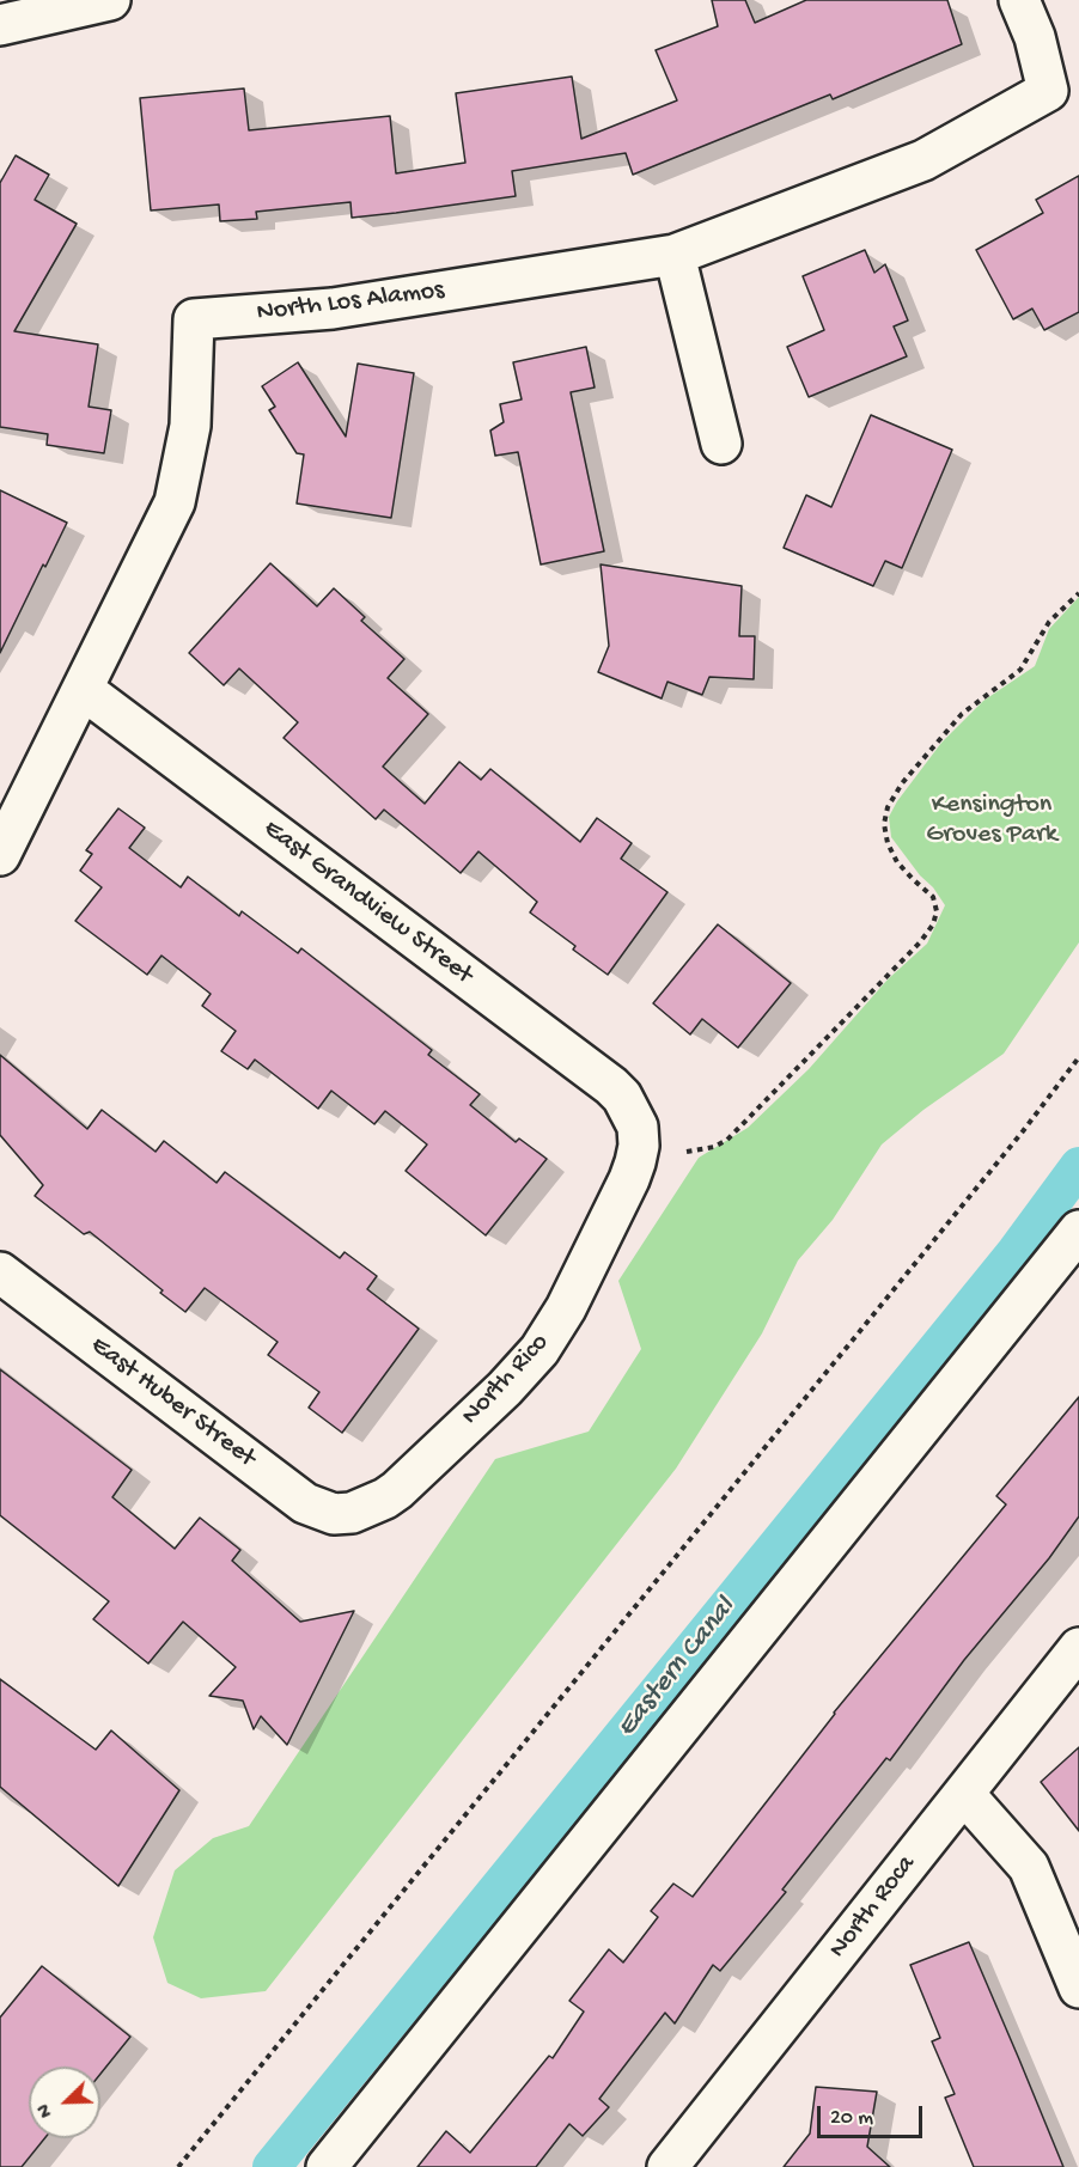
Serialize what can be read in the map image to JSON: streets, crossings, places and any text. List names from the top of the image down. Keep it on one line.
{"streets":{"street":["North Los Alamos","East Grandview Street","North Rico","East Huber Street","North Roca"]},"crossings":[["North Los Alamos","East Grandview Street"],["East Grandview Street","North Rico"],["North Rico","East Huber Street"]],"water":["Eastern Canal"],"parks":["Kensington Groves Park"],"scale_bar":"20 m","north":"bottom left"}
